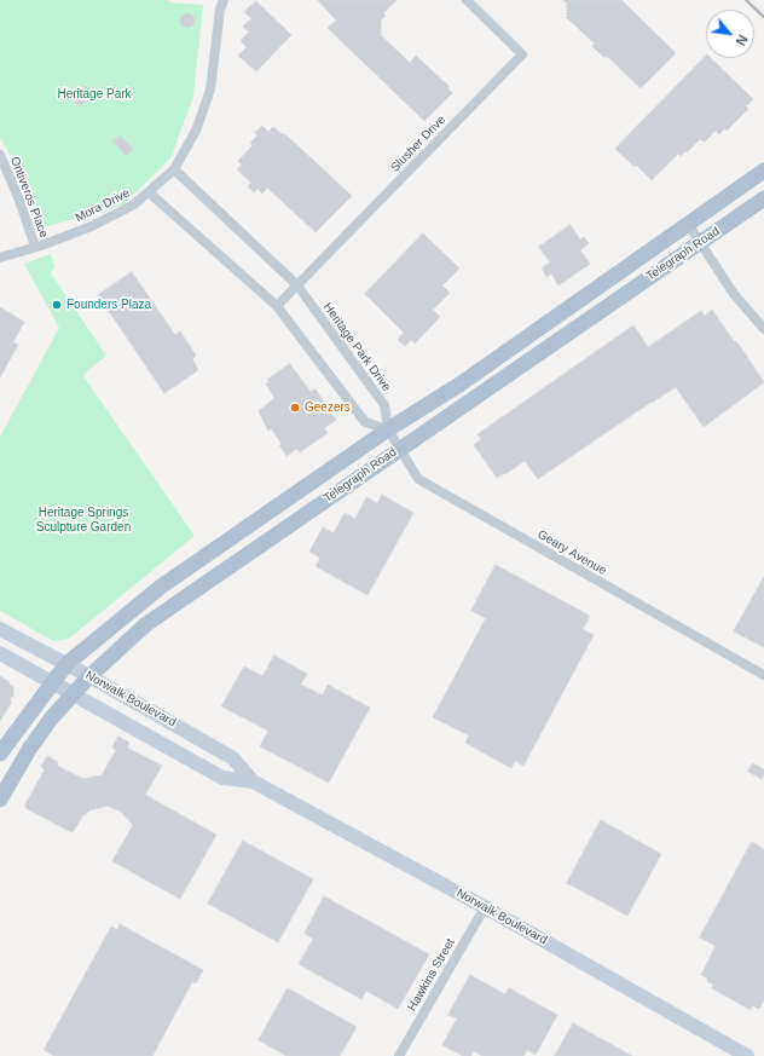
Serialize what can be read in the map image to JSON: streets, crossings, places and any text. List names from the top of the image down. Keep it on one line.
{"streets":{"main road":["Telegraph Road","Norwalk Boulevard"],"street":["Slusher Drive","Ontiveros Place","Mora Drive","Heritage Park Drive","Geary Avenue","Hawkins Street"]},"crossings":[["Slusher Drive","Heritage Park Drive"],["Ontiveros Place","Mora Drive"],["Mora Drive","Heritage Park Drive"],["Telegraph Road","Heritage Park Drive"],["Telegraph Road","Geary Avenue"],["Telegraph Road","Norwalk Boulevard"],["Heritage Park Drive","Geary Avenue"],["Norwalk Boulevard","Hawkins Street"]],"parks":["Heritage Park","Heritage Springs Sculpture Garden"],"places":["Founders Plaza","Geezers"],"north":"bottom right"}
